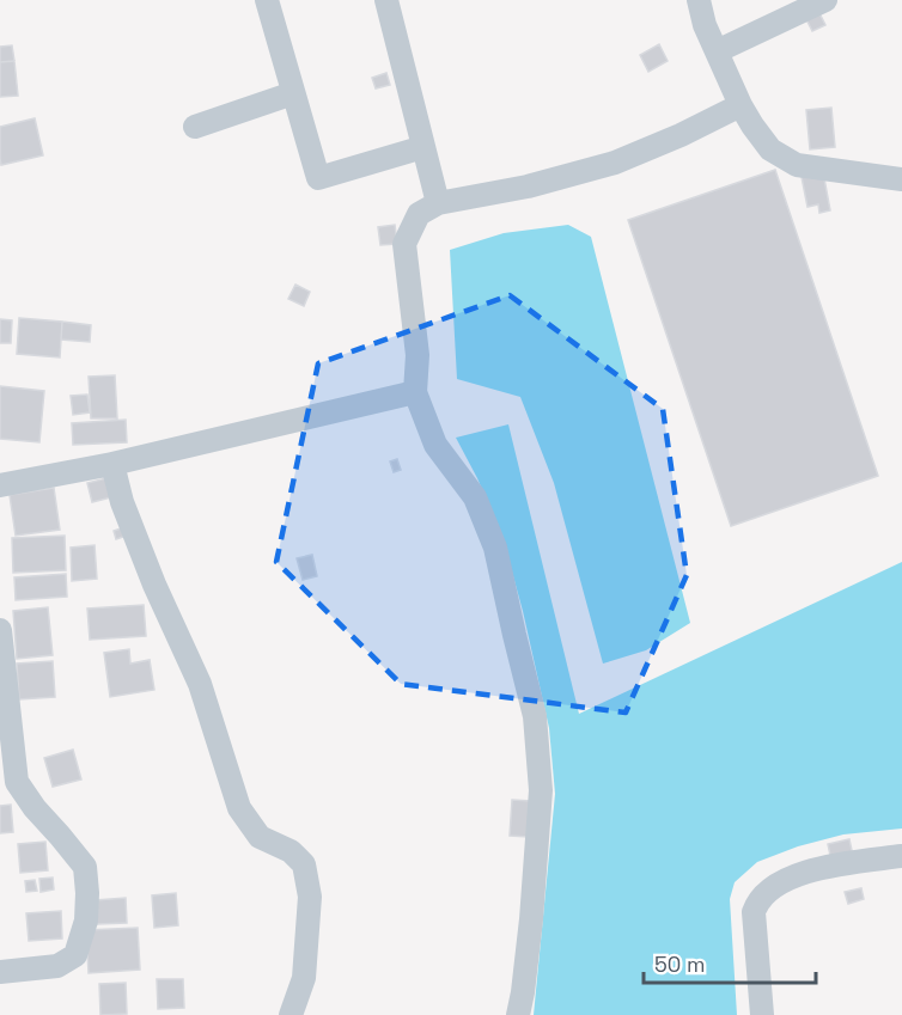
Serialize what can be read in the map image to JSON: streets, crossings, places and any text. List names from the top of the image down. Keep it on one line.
{"scale_bar":"50 m"}
